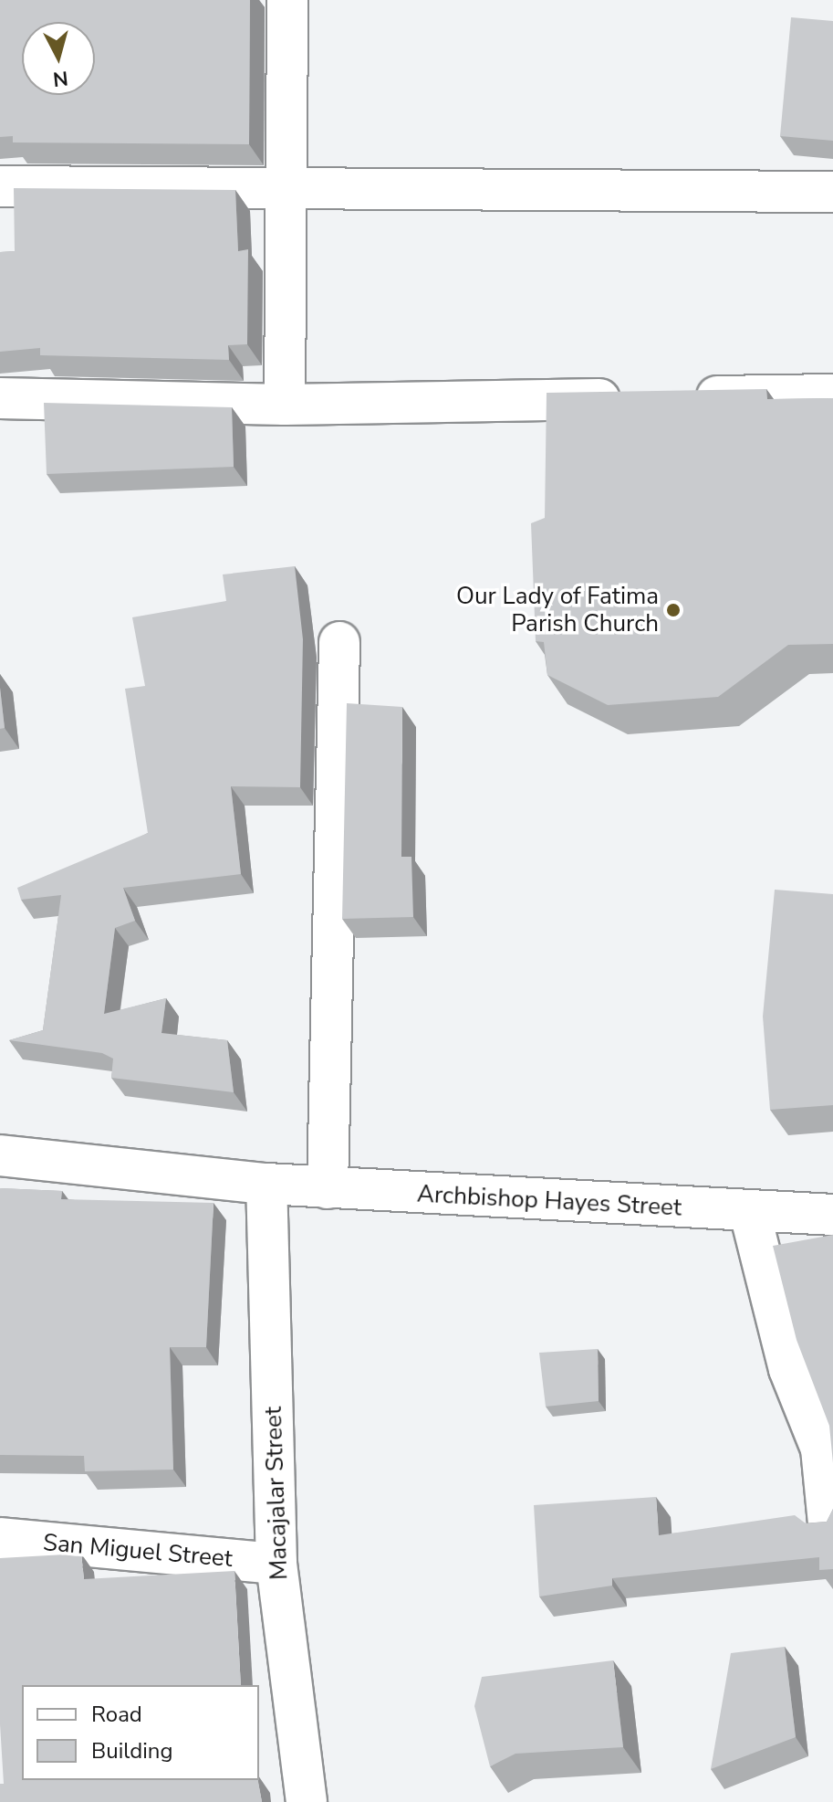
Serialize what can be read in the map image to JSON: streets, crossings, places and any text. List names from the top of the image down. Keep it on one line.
{"streets":{"street":["Archbishop Hayes Street","Macajalar Street","San Miguel Street"]},"crossings":[["Archbishop Hayes Street","Macajalar Street"],["Macajalar Street","San Miguel Street"]],"places":["Our Lady of Fatima Parish Church"],"legend":["Road","Building"],"north":"bottom"}
